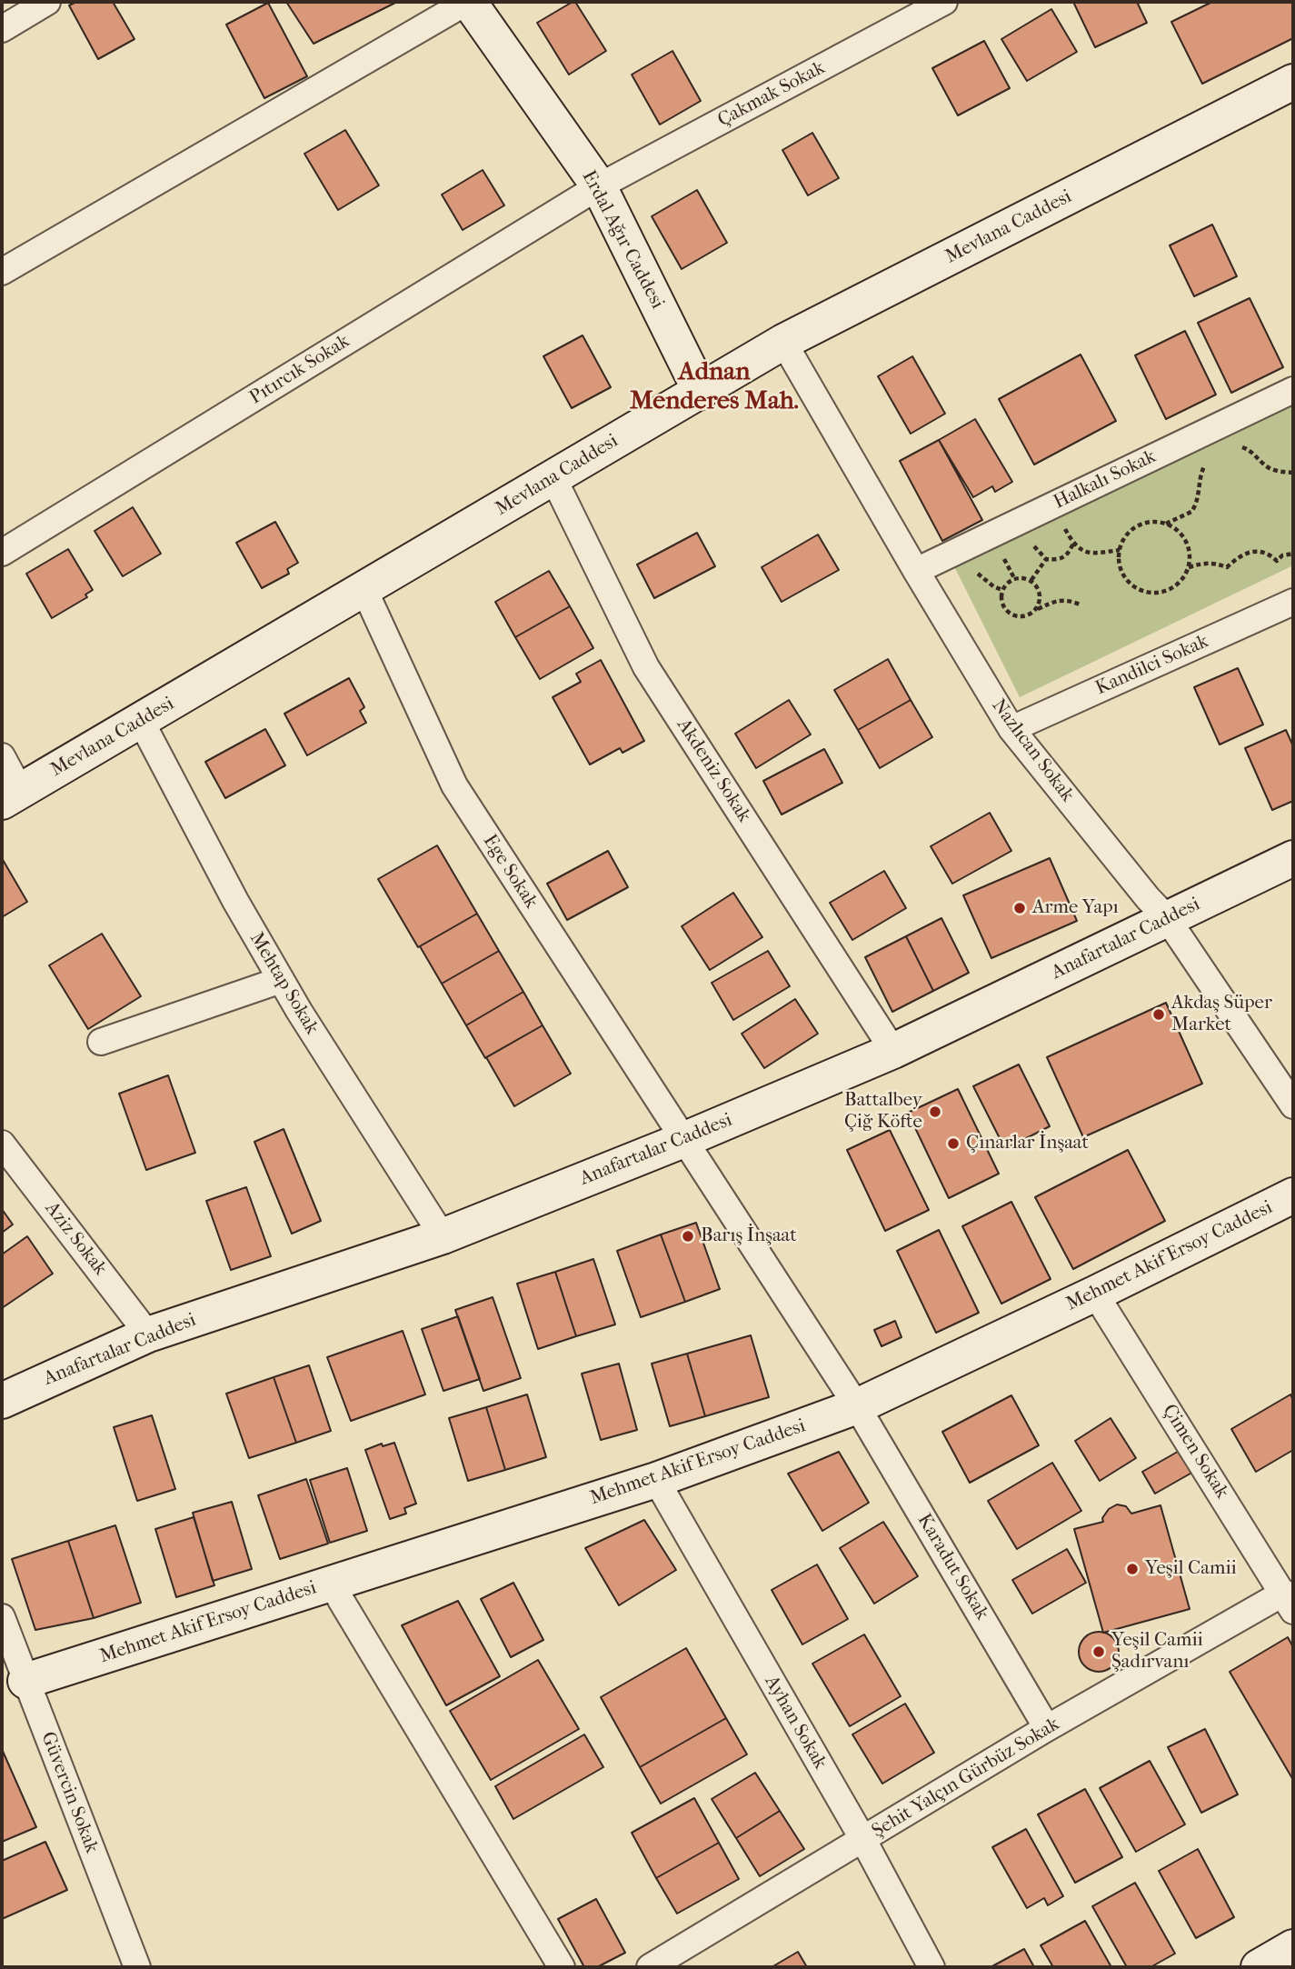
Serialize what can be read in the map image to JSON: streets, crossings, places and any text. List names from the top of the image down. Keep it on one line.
{"streets":{"street":["Çakmak Sokak","Mevlana Caddesi","Erdal Ağır Caddesi","Pıtırcık Sokak","Halkalı Sokak","Kandilci Sokak","Nazlıcan Sokak","Akdeniz Sokak","Ege Sokak","Anafartalar Caddesi","Mehtap Sokak","Aziz Sokak","Mehmet Akif Ersoy Caddesi","Çimen Sokak","Karadut Sokak","Ayhan Sokak","Şehit Yalçın Gürbüz Sokak","Güvercin Sokak"]},"crossings":[["Çakmak Sokak","Erdal Ağır Caddesi"],["Çakmak Sokak","Pıtırcık Sokak"],["Mevlana Caddesi","Erdal Ağır Caddesi"],["Mevlana Caddesi","Nazlıcan Sokak"],["Mevlana Caddesi","Akdeniz Sokak"],["Mevlana Caddesi","Ege Sokak"],["Mevlana Caddesi","Mehtap Sokak"],["Erdal Ağır Caddesi","Pıtırcık Sokak"],["Halkalı Sokak","Nazlıcan Sokak"],["Kandilci Sokak","Nazlıcan Sokak"],["Nazlıcan Sokak","Anafartalar Caddesi"],["Akdeniz Sokak","Anafartalar Caddesi"],["Ege Sokak","Anafartalar Caddesi"],["Ege Sokak","Mehmet Akif Ersoy Caddesi"],["Ege Sokak","Karadut Sokak"],["Anafartalar Caddesi","Mehtap Sokak"],["Anafartalar Caddesi","Aziz Sokak"],["Mehmet Akif Ersoy Caddesi","Çimen Sokak"],["Mehmet Akif Ersoy Caddesi","Karadut Sokak"],["Mehmet Akif Ersoy Caddesi","Ayhan Sokak"],["Mehmet Akif Ersoy Caddesi","Güvercin Sokak"],["Çimen Sokak","Şehit Yalçın Gürbüz Sokak"],["Karadut Sokak","Şehit Yalçın Gürbüz Sokak"],["Ayhan Sokak","Şehit Yalçın Gürbüz Sokak"]],"districts":["Adnan Menderes Mah."],"places":["Arme Yapı","Akdaş Süper Market","Battalbey Çiğ Köfte","Çınarlar İnşaat","Barış İnşaat","Yeşil Camii","Yeşil Camii Şadırvanı"]}
